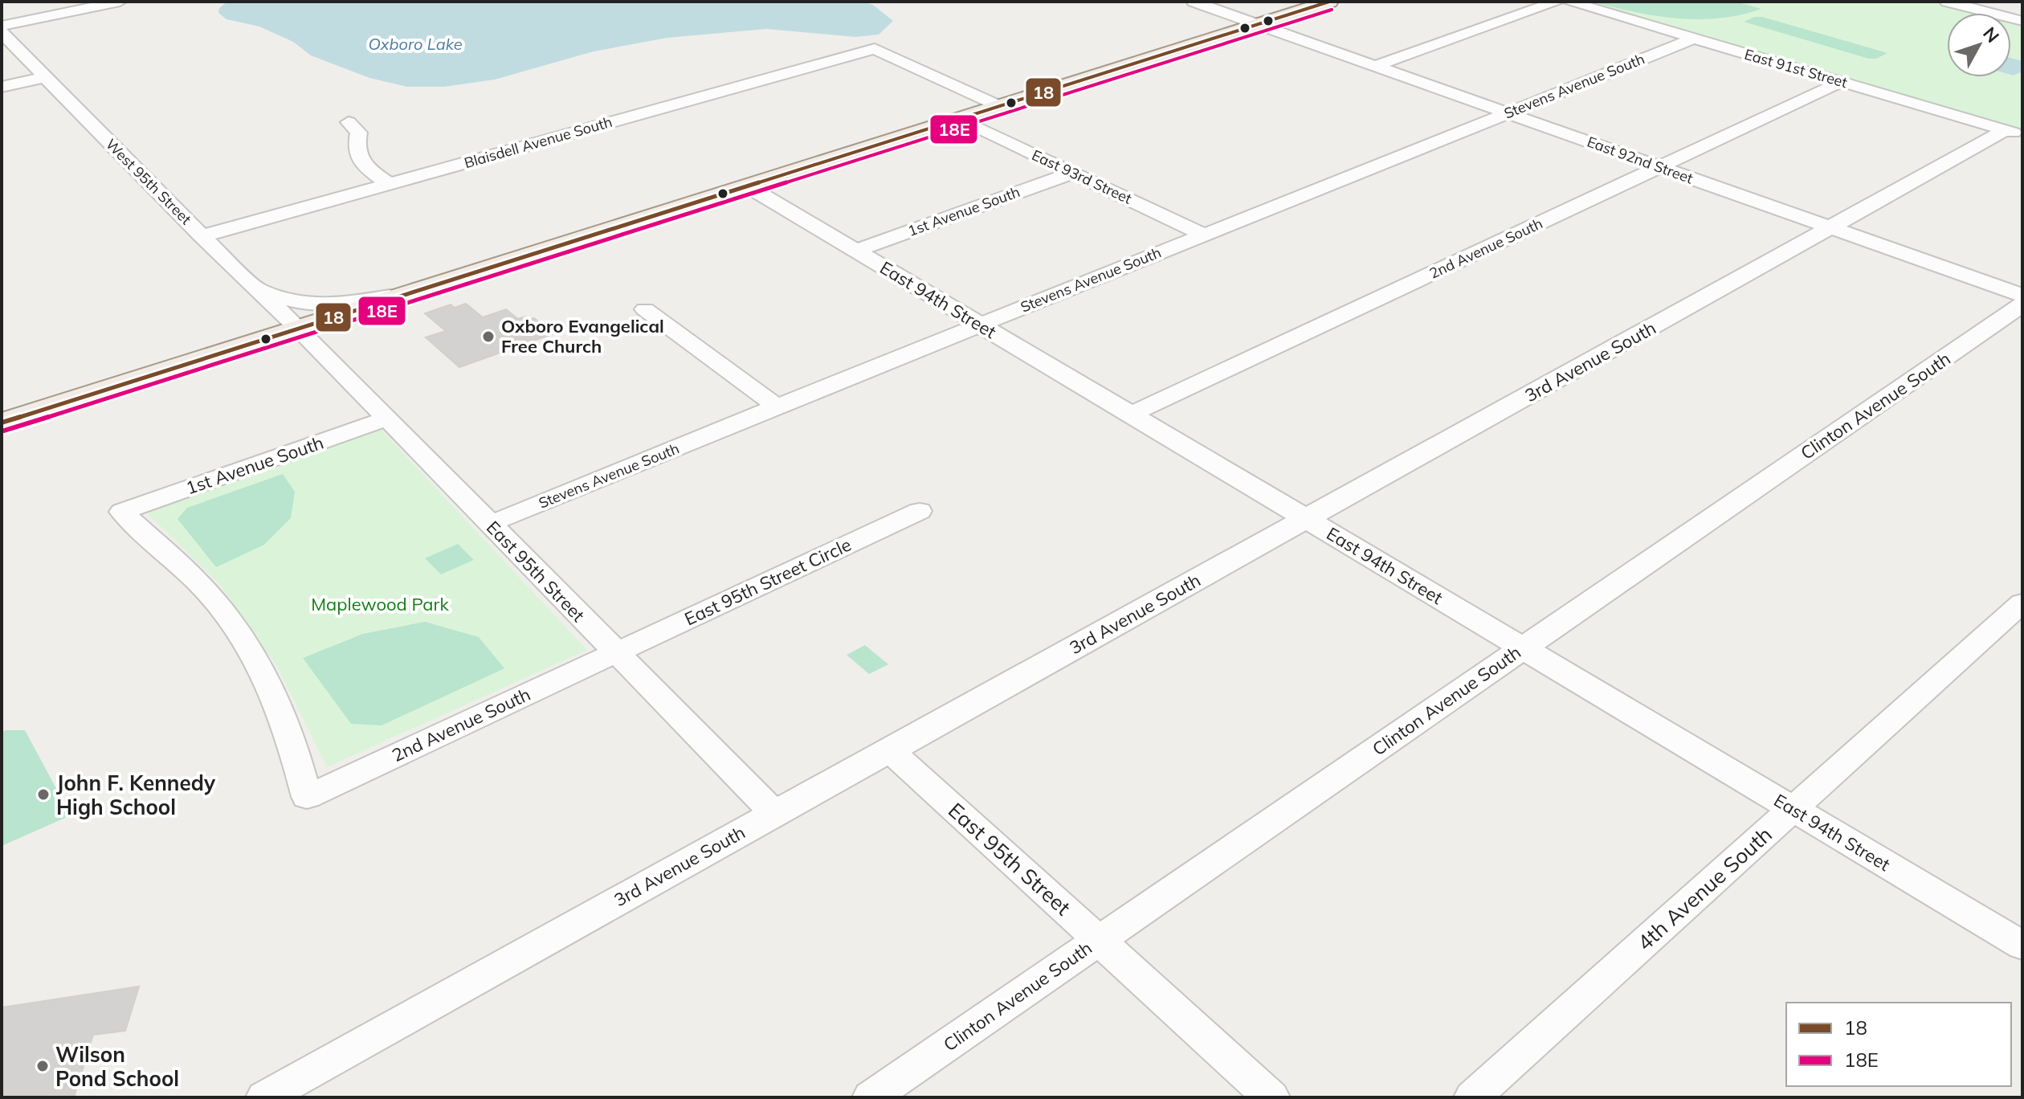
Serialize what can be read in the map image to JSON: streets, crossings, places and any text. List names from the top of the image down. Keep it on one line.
{"streets":{"street":["East 91st Street","Stevens Avenue South","Blaisdell Avenue South","East 92nd Street","East 93rd Street","West 95th Street","1st Avenue South","2nd Avenue South","East 94th Street","3rd Avenue South","Clinton Avenue South","East 95th Street","East 95th Street Circle","4th Avenue South"]},"crossings":[["East 91st Street","Stevens Avenue South"],["East 91st Street","2nd Avenue South"],["East 91st Street","3rd Avenue South"],["Stevens Avenue South","East 92nd Street"],["Stevens Avenue South","East 93rd Street"],["Stevens Avenue South","East 94th Street"],["Stevens Avenue South","East 95th Street"],["Blaisdell Avenue South","West 95th Street"],["East 92nd Street","2nd Avenue South"],["East 92nd Street","3rd Avenue South"],["East 93rd Street","1st Avenue South"],["West 95th Street","East 95th Street"],["1st Avenue South","2nd Avenue South"],["1st Avenue South","East 94th Street"],["1st Avenue South","East 95th Street"],["2nd Avenue South","East 94th Street"],["2nd Avenue South","East 95th Street"],["2nd Avenue South","East 95th Street Circle"],["East 94th Street","3rd Avenue South"],["East 94th Street","Clinton Avenue South"],["East 94th Street","4th Avenue South"],["3rd Avenue South","East 95th Street"],["Clinton Avenue South","East 95th Street"],["East 95th Street","East 95th Street Circle"]],"water":["Oxboro Lake"],"parks":["Maplewood Park"],"places":["Oxboro Evangelical Free Church","John F. Kennedy High School","Wilson Pond School"],"lines":["transit line 18","transit line 18E"],"legend":["18","18E"],"north":"top right"}
